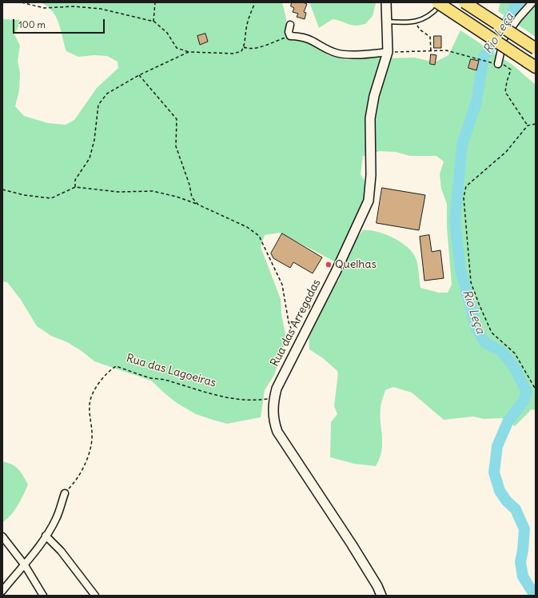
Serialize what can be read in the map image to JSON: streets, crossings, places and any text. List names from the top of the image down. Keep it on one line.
{"streets":{"street":["Rua das Arregadas"],"path":["Rua das Lagoeiras"]},"crossings":[["Rua das Arregadas","Rua das Lagoeiras"]],"water":["Rio Leça"],"places":["Quelhas"],"scale_bar":"100 m"}
